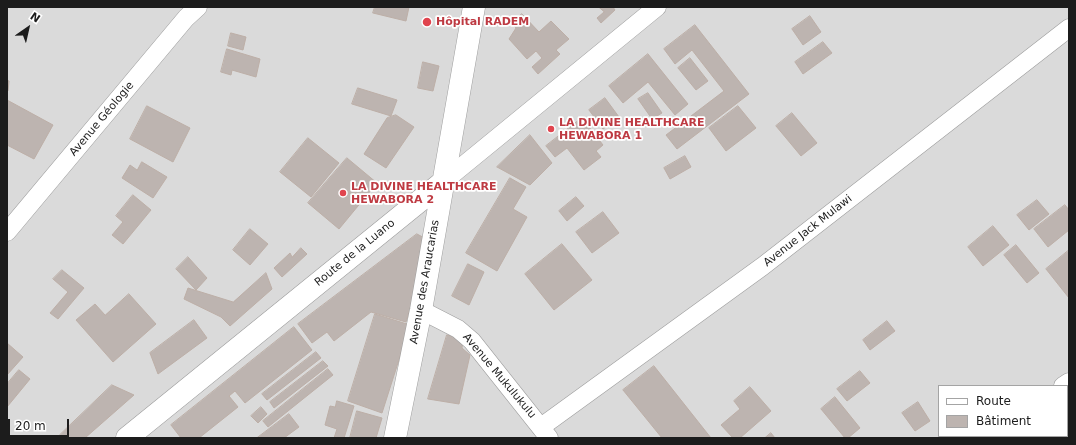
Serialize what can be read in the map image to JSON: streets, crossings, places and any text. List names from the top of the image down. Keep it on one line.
{"streets":{"street":["Avenue Géologie","Avenue Jack Mulawi","Route de la Luano","Avenue des Araucarias","Avenue Mukulukulu"]},"crossings":[["Avenue Jack Mulawi","Avenue Mukulukulu"],["Route de la Luano","Avenue des Araucarias"],["Avenue des Araucarias","Avenue Mukulukulu"]],"places":["Hôpital RADEM","LA DIVINE HEALTHCARE HEWABORA 1","LA DIVINE HEALTHCARE HEWABORA 2"],"legend":["Route","Bâtiment"],"scale_bar":"20 m","north":"top right"}
